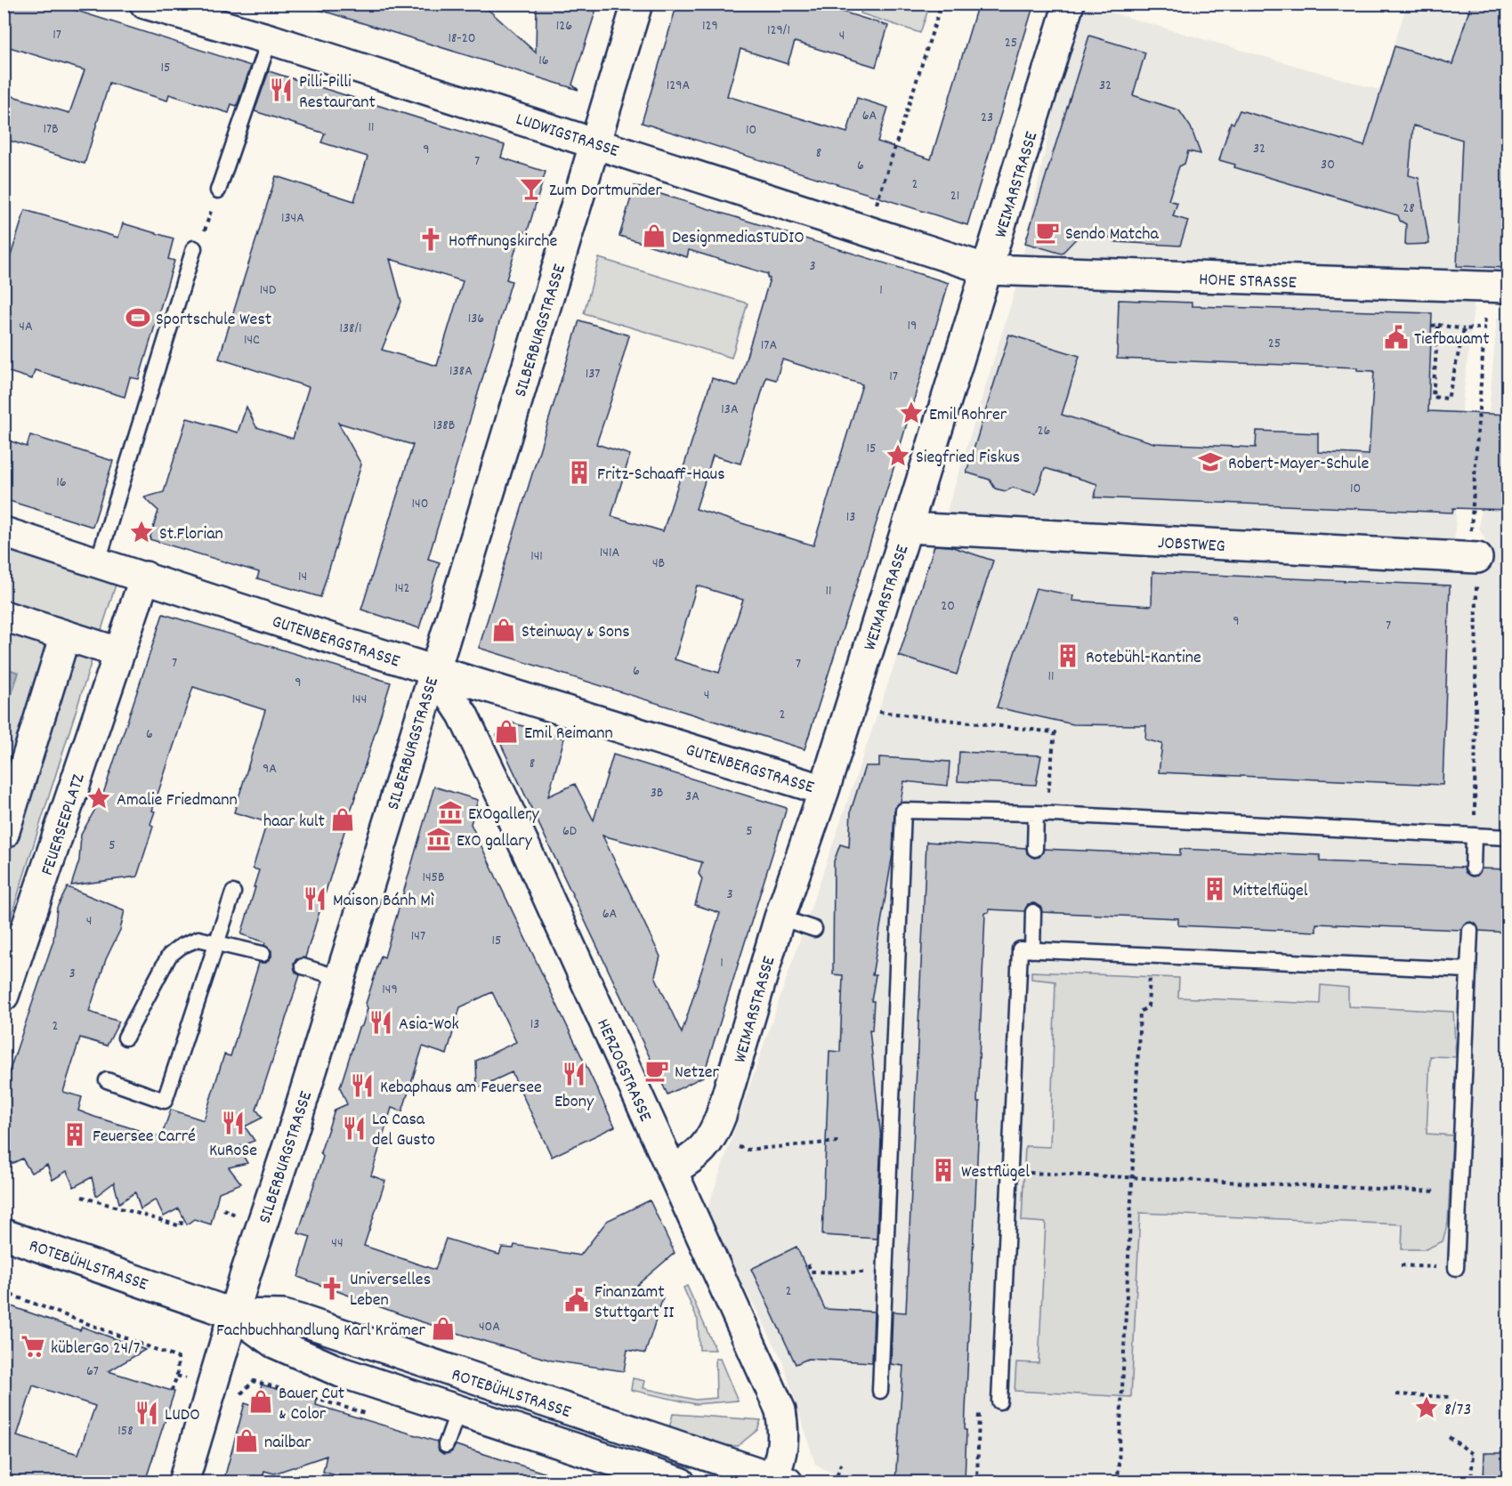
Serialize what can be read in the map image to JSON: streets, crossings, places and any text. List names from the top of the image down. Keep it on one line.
{"streets":{"street":["LUDWIGSTRASSE","WEIMARSTRASSE","HOHE STRASSE","SILBERBURGSTRASSE","JOBSTWEG","GUTENBERGSTRASSE","FEUERSEEPLATZ","HERZOGSTRASSE","ROTEBÜHLSTRASSE"]},"crossings":[["LUDWIGSTRASSE","WEIMARSTRASSE"],["LUDWIGSTRASSE","HOHE STRASSE"],["LUDWIGSTRASSE","SILBERBURGSTRASSE"],["WEIMARSTRASSE","HOHE STRASSE"],["WEIMARSTRASSE","JOBSTWEG"],["WEIMARSTRASSE","GUTENBERGSTRASSE"],["WEIMARSTRASSE","HERZOGSTRASSE"],["SILBERBURGSTRASSE","GUTENBERGSTRASSE"],["SILBERBURGSTRASSE","HERZOGSTRASSE"],["SILBERBURGSTRASSE","ROTEBÜHLSTRASSE"],["GUTENBERGSTRASSE","FEUERSEEPLATZ"],["GUTENBERGSTRASSE","HERZOGSTRASSE"],["HERZOGSTRASSE","ROTEBÜHLSTRASSE"]],"places":{"restaurant":["Pilli-Pilli Restaurant","Maison Bánh Mì","Asia-Wok","Ebony","Kebaphaus am Feuersee","KuRoSe","La Casa del Gusto","LUDO"],"bar":["Zum Dortmunder"],"cafe":["Sendo Matcha","Netzer"],"shop":["DesignmediaSTUDIO","Steinway & Sons","Emil Reimann","haar kult","Fachbuchhandlung Karl Krämer","Bauer Cut & Color","nailbar"],"church":["Hoffnungskirche","Universelles Leben"],"sports":["Sportschule West"],"public building":["Tiefbauamt","Finanzamt Stuttgart II"],"place":["Emil Rohrer","Siegfried Fiskus","St.Florian","Amalie Friedmann","8/73"],"school or university":["Robert-Mayer-Schule"],"building":["Fritz-Schaaff-Haus","Rotebühl-Kantine","Mittelflügel","Feuersee Carré","Westflügel"],"museum":["EXOgallery","EXO gallary"],"supermarket":["küblerGo 24/7"]},"house_numbers":["126","129","129/1","17","4","18-20","25","16","15","129A","32","6A","23","11","17B","10","32","9","8","7","30","6","2","21","28","134A","3","14D","1","136","19","4A","138/1","14C","25","17A","138A","137","17","13A","138B","26","15","16","10","140","13","141A","141","4B","14","142","11","20","9","7","7","7","6","11","9","4","144","2","6","8","9A","3B","3A","6D","5","5","145B","3","6A","4","147","15","1","3","149","13","2","44","2","40A","67","158"]}
